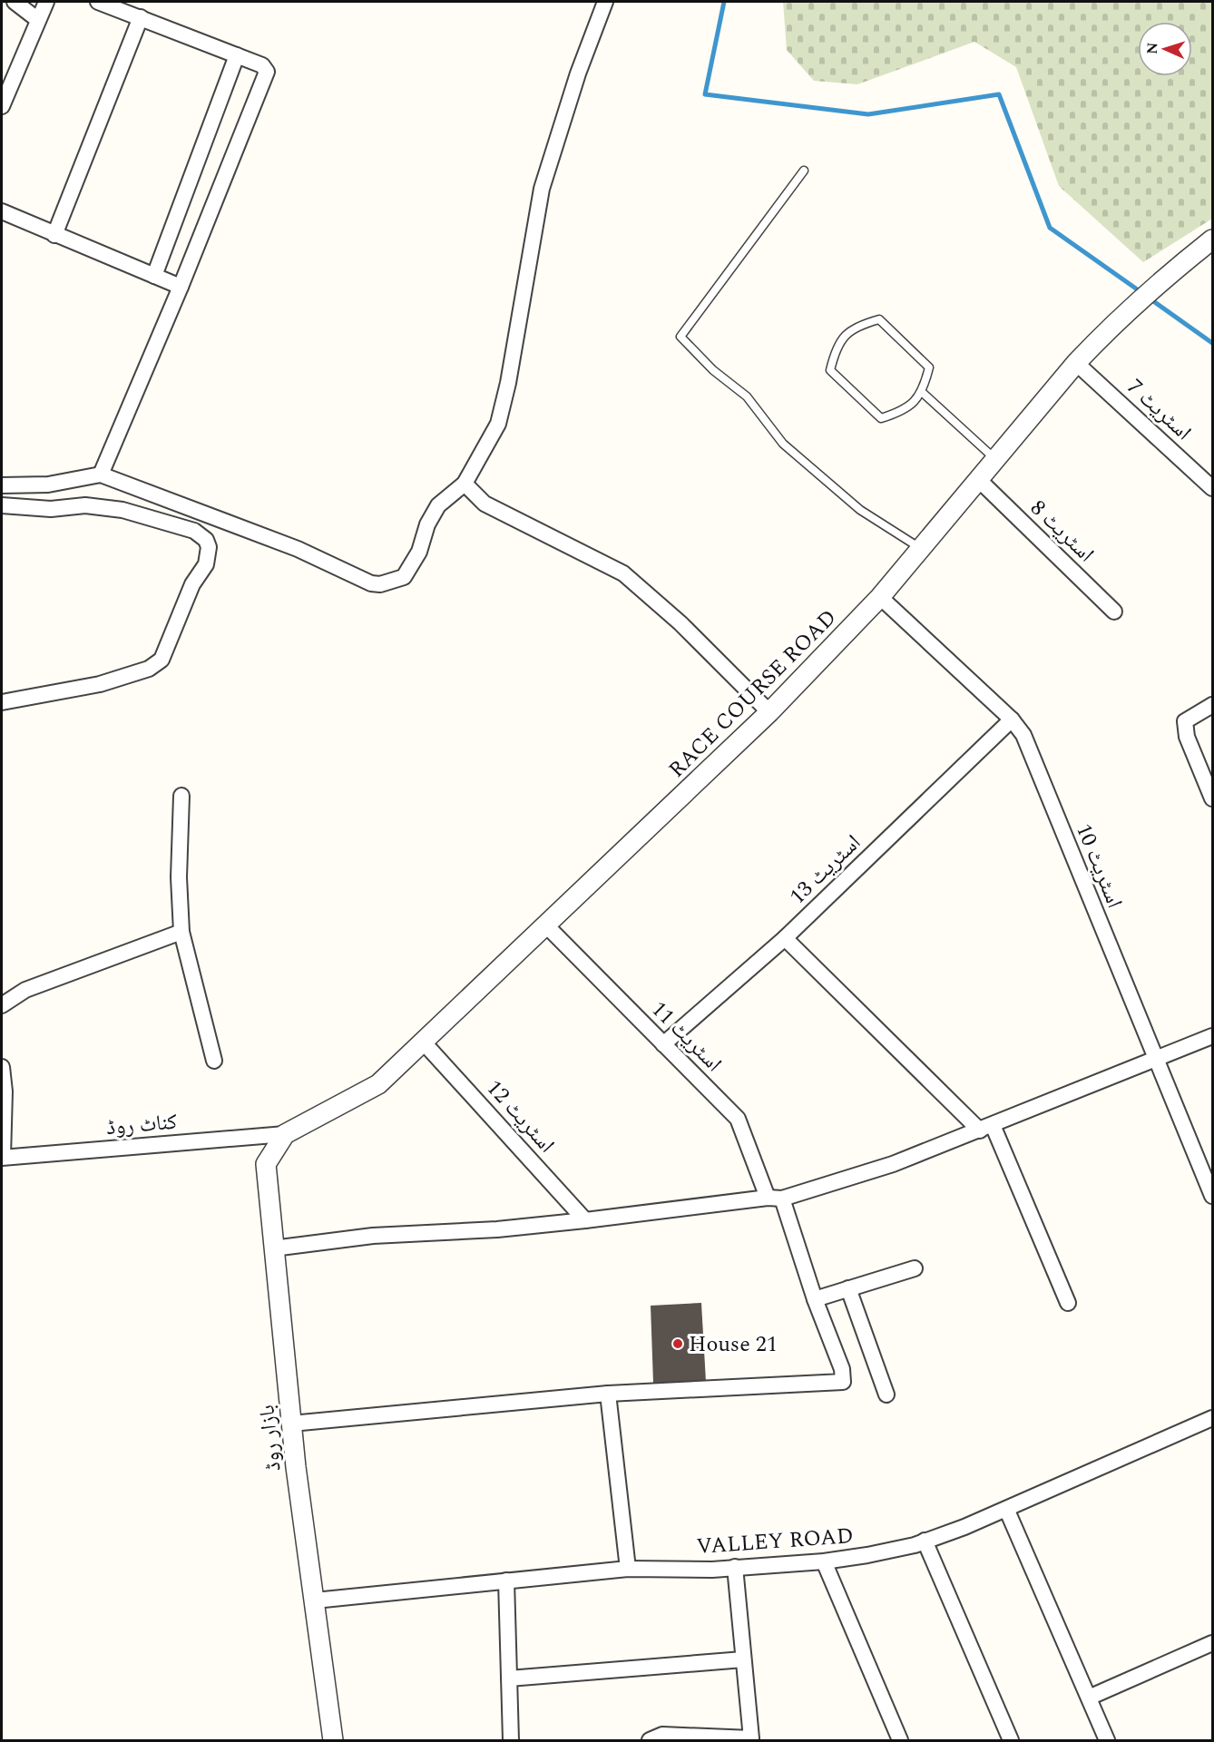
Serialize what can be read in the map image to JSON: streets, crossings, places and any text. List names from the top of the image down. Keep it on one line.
{"streets":{"street":["اسٹریٹ 7","اسٹریٹ 8","RACE COURSE ROAD","اسٹریٹ 10","اسٹریٹ 13","اسٹریٹ 11","اسٹریٹ 12","کناٹ روڈ","بازار روڈ","VALLEY ROAD"]},"crossings":[["اسٹریٹ 7","RACE COURSE ROAD"],["اسٹریٹ 8","RACE COURSE ROAD"],["RACE COURSE ROAD","اسٹریٹ 10"],["RACE COURSE ROAD","اسٹریٹ 11"],["RACE COURSE ROAD","اسٹریٹ 12"],["RACE COURSE ROAD","کناٹ روڈ"],["RACE COURSE ROAD","بازار روڈ"],["اسٹریٹ 10","اسٹریٹ 13"],["اسٹریٹ 13","اسٹریٹ 11"],["کناٹ روڈ","بازار روڈ"],["بازار روڈ","VALLEY ROAD"]],"places":["House 21"],"north":"left"}
